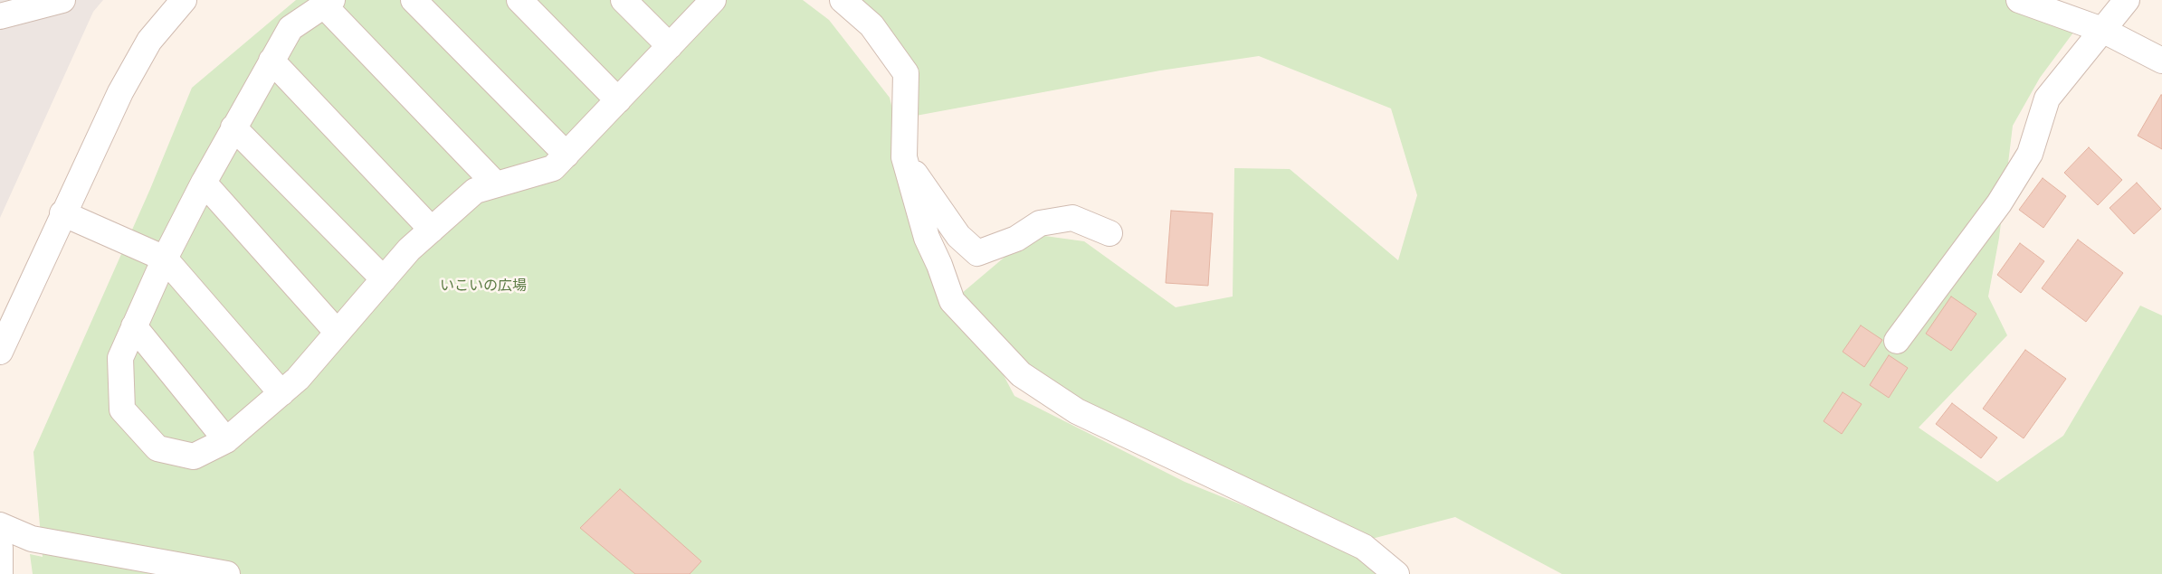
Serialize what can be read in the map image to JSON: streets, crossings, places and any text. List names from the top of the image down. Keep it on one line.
{"parks":["いこいの広場"]}
